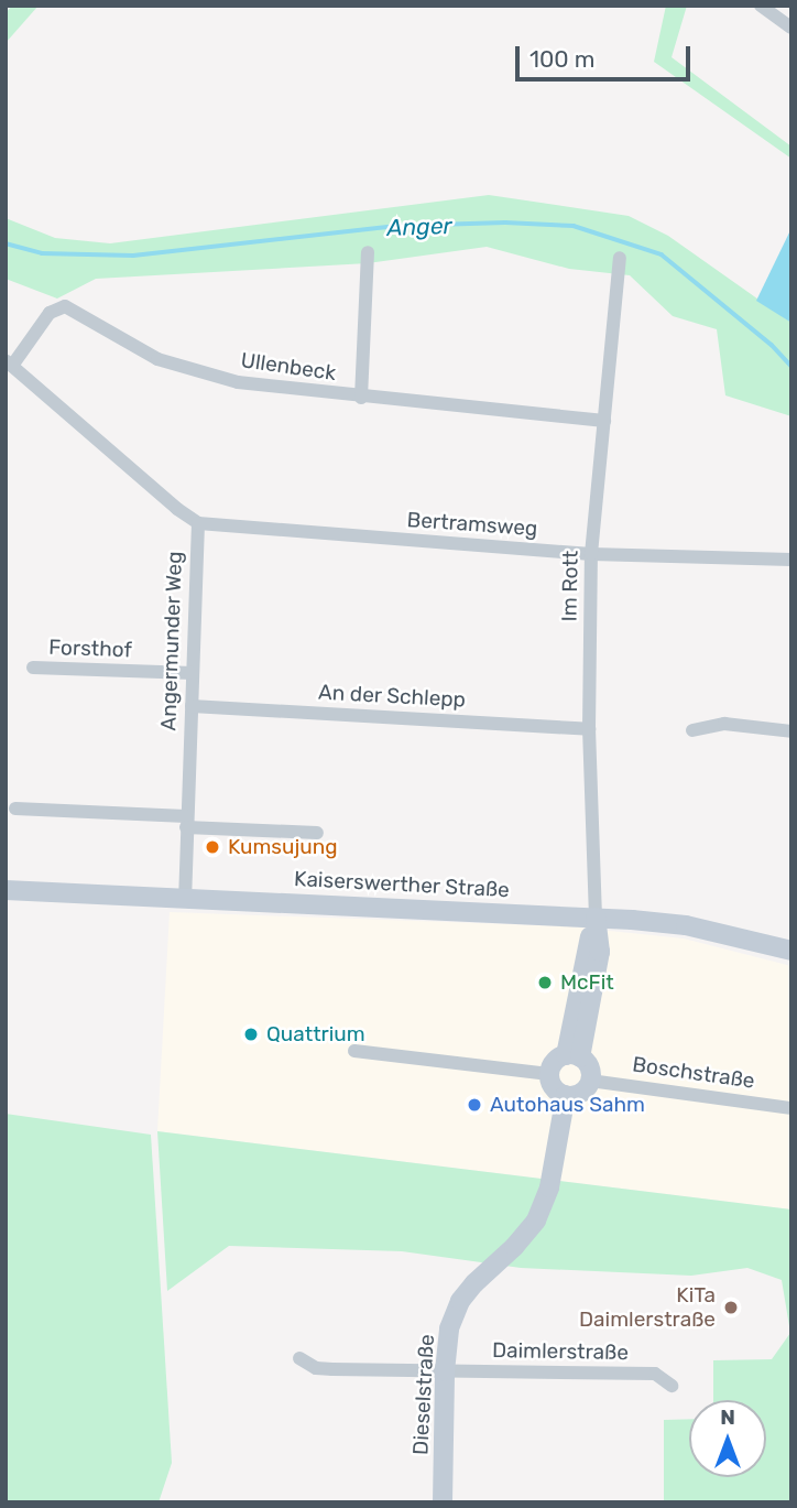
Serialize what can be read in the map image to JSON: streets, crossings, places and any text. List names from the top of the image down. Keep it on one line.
{"streets":{"main road":["Kaiserswerther Straße","Dieselstraße"],"street":["Ullenbeck","Bertramsweg","Im Rott","Angermunder Weg","Forsthof","An der Schlepp","Boschstraße","Daimlerstraße"]},"crossings":[["Ullenbeck","Im Rott"],["Ullenbeck","Angermunder Weg"],["Bertramsweg","Im Rott"],["Bertramsweg","Angermunder Weg"],["Im Rott","An der Schlepp"],["Im Rott","Kaiserswerther Straße"],["Angermunder Weg","Forsthof"],["Angermunder Weg","An der Schlepp"],["Angermunder Weg","Kaiserswerther Straße"],["Boschstraße","Dieselstraße"],["Daimlerstraße","Dieselstraße"]],"water":["Anger"],"places":["Kumsujung","McFit","Quattrium","Autohaus Sahm","KiTa Daimlerstraße"],"scale_bar":"100 m","north":"top"}
